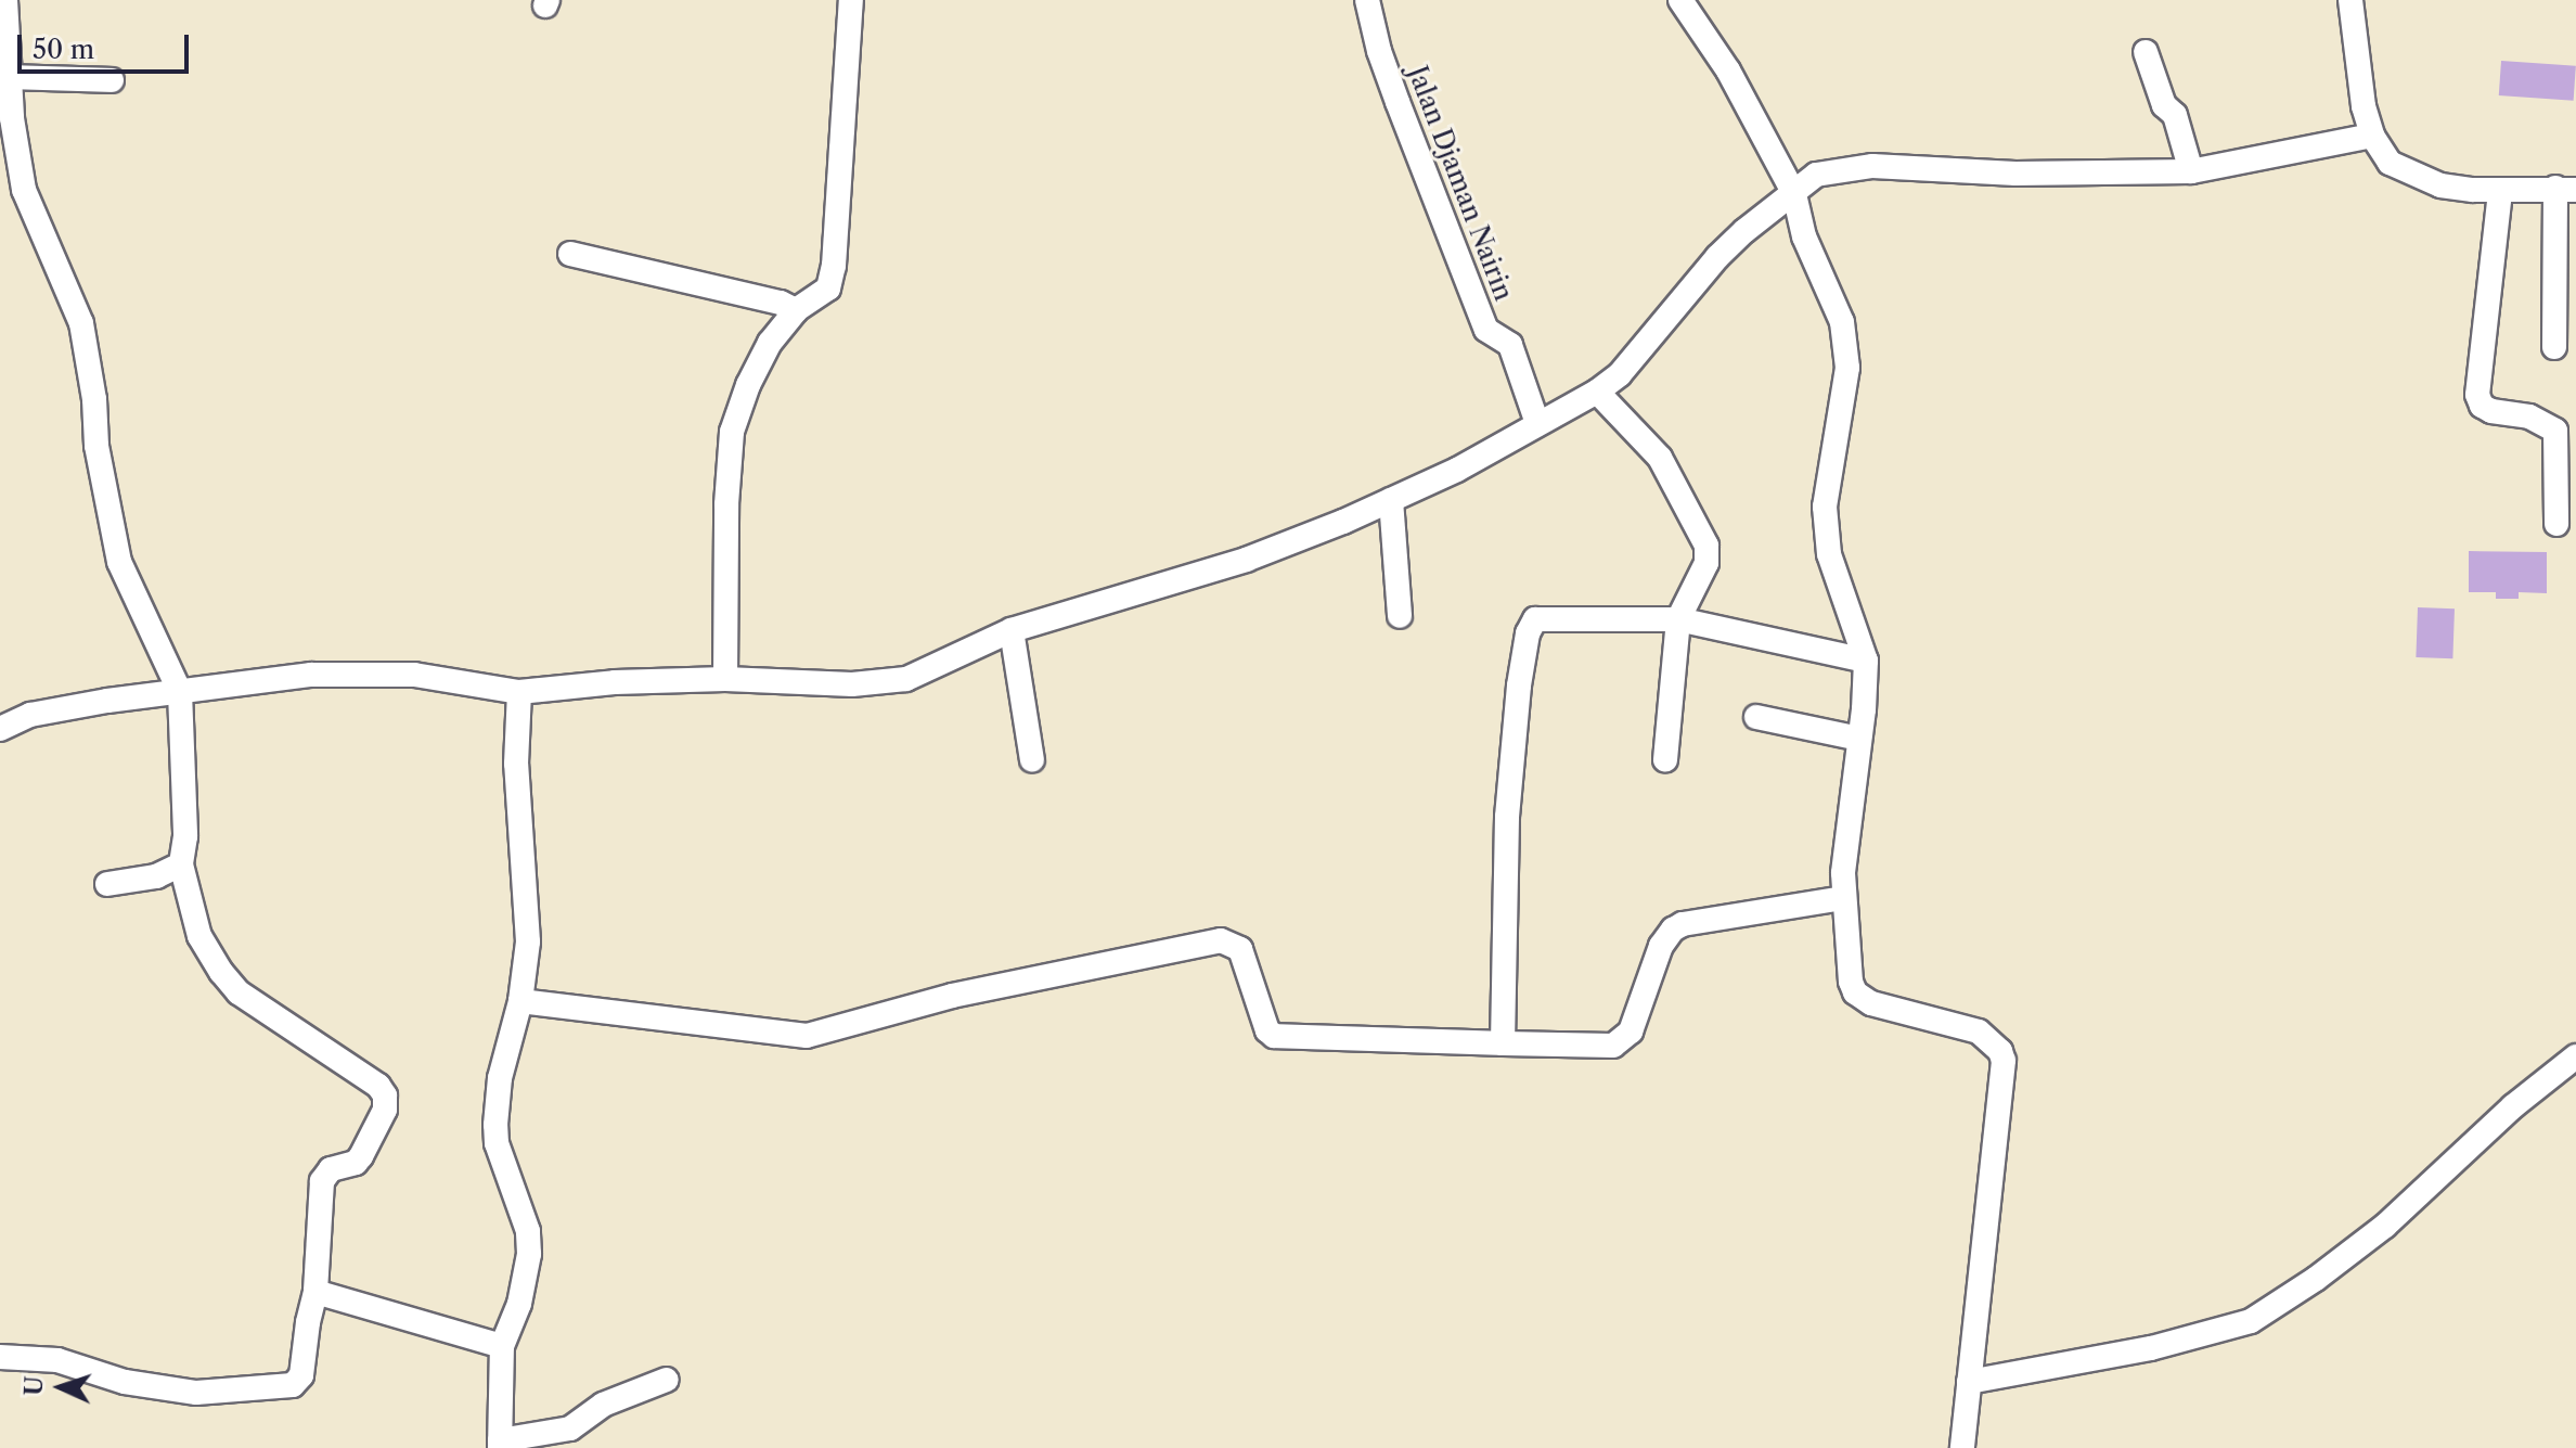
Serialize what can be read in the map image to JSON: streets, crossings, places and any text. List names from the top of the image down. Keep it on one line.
{"streets":{"street":["Jalan Djaman Nairin"]},"scale_bar":"50 m","north":"left"}
